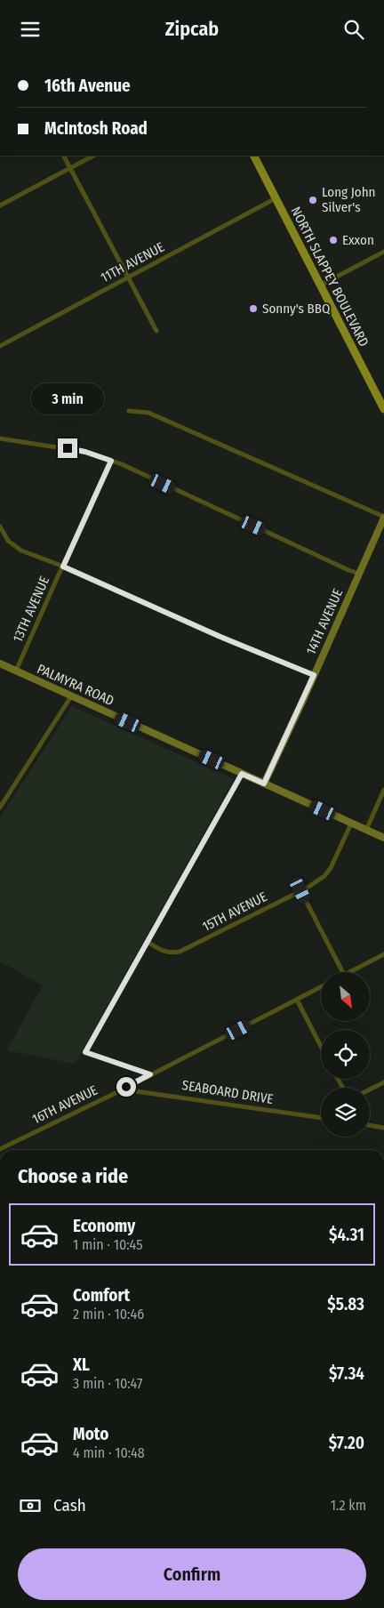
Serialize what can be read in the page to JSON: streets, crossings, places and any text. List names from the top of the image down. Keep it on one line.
{"streets":{"main road":["NORTH SLAPPEY BOULEVARD","14TH AVENUE","PALMYRA ROAD"],"street":["11TH AVENUE","13TH AVENUE","15TH AVENUE","SEABOARD DRIVE","16TH AVENUE"]},"crossings":[["11TH AVENUE","NORTH SLAPPEY BOULEVARD"],["13TH AVENUE","PALMYRA ROAD"],["14TH AVENUE","PALMYRA ROAD"],["PALMYRA ROAD","15TH AVENUE"],["SEABOARD DRIVE","16TH AVENUE"]],"places":["Long John Silver's","Exxon","Sonny's BBQ"],"north":"bottom right","page":{"header":"Zipcab","banner":["16th Avenue","McIntosh Road"],"bubble":"3 min","heading":"Choose a ride","list":[{"name":"Economy","note":"1 min · 10:45","value":"$4.31"},{"name":"Comfort","note":"2 min · 10:46","value":"$5.83"},{"name":"XL","note":"3 min · 10:47","value":"$7.34"},{"name":"Moto","note":"4 min · 10:48","value":"$7.20"}],"pay":["Cash","1.2 km"],"buttons":"Confirm"}}
